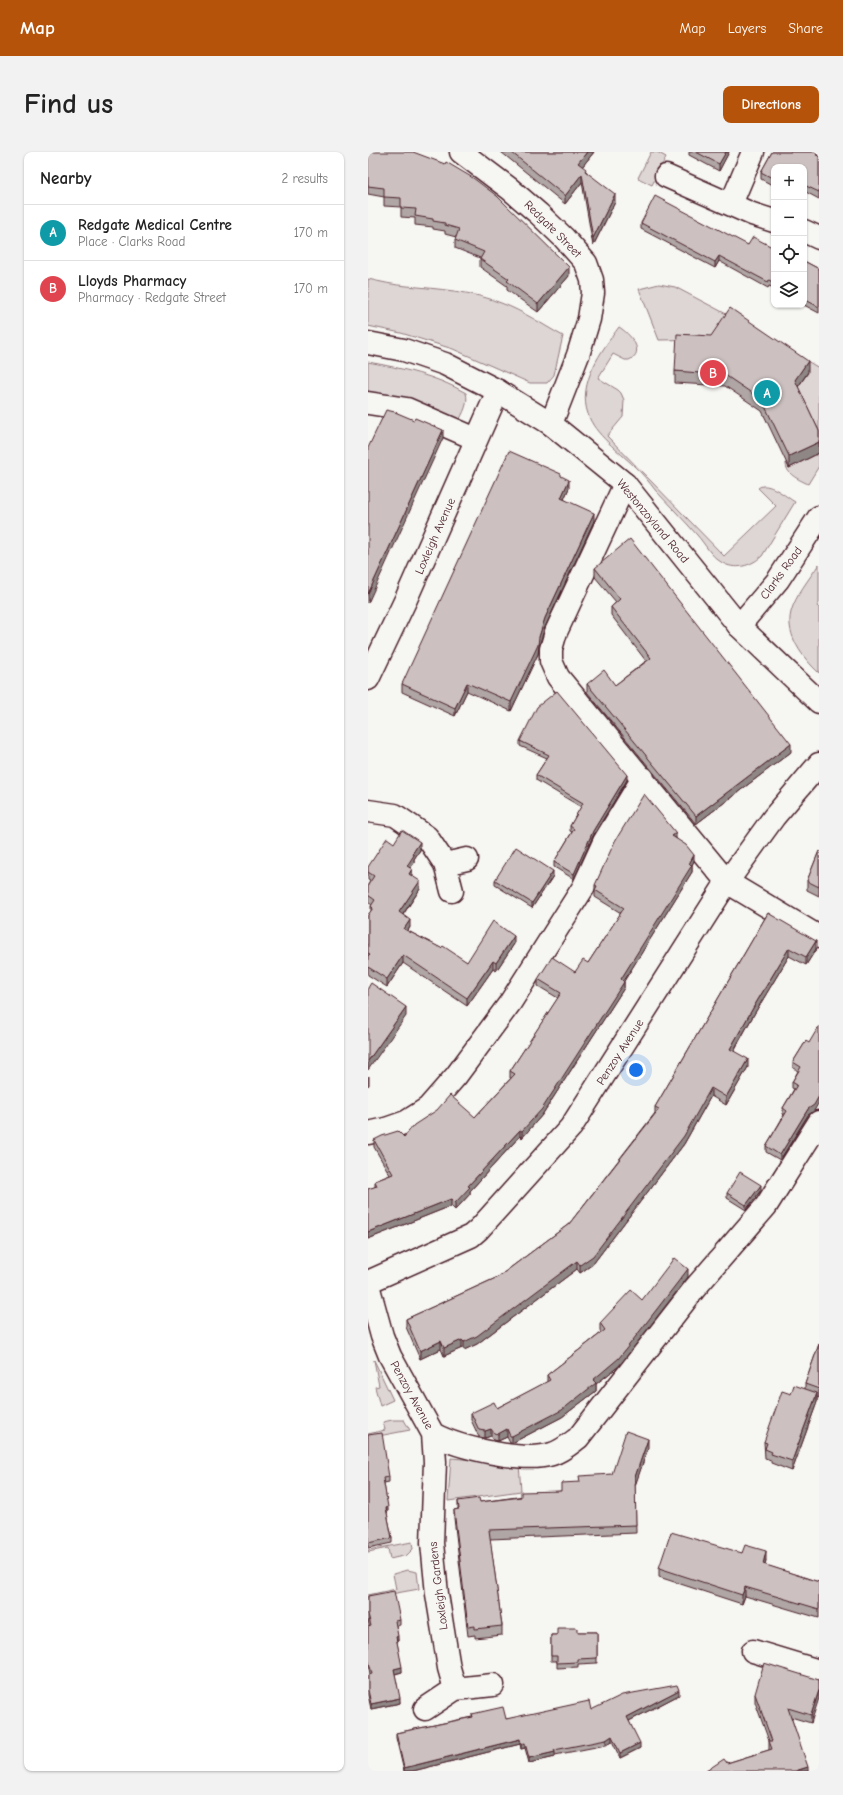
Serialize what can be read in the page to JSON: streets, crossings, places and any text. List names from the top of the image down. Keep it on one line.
{"streets":{"street":["Redgate Street","Westonzoyland Road","Loxleigh Avenue","Clarks Road","Penzoy Avenue","Loxleigh Gardens"]},"crossings":[["Redgate Street","Westonzoyland Road"],["Westonzoyland Road","Loxleigh Avenue"],["Westonzoyland Road","Clarks Road"],["Penzoy Avenue","Loxleigh Gardens"]],"page":{"header":"Map","nav":["Map","Layers","Share"],"buttons":"Directions","title":"Find us","heading":["Nearby","2 results"],"map_buttons":["+","−"],"list":[{"mark":"A","name":"Redgate Medical Centre","note":"Place · Clarks Road","value":"170 m"},{"mark":"B","name":"Lloyds Pharmacy","note":"Pharmacy · Redgate Street","value":"170 m"}],"pins":["B","A"]}}
